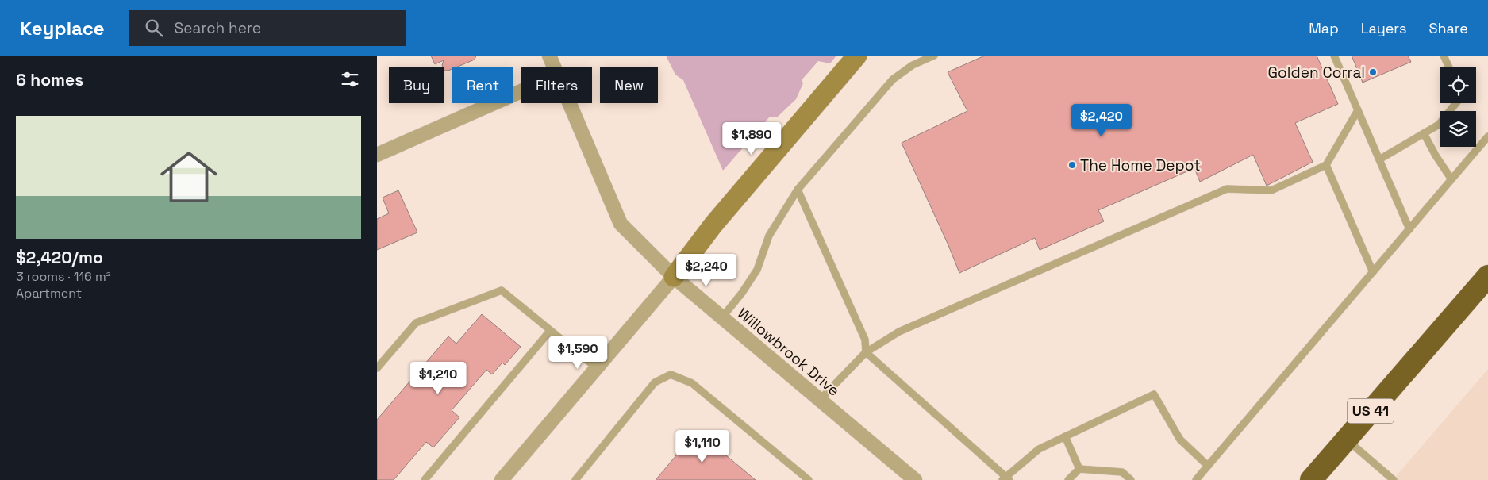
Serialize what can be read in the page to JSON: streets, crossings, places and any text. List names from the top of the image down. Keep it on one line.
{"streets":{"highway":["US 41"],"street":["Willowbrook Drive"]},"places":["Golden Corral","The Home Depot"],"page":{"header":"Keyplace","search":"Search here","nav":["Map","Layers","Share"],"heading":"6 homes","chip":["Buy","Rent","Filters","New"],"list":[{"name":"$2,420/mo","note":"3 rooms · 116 m² · Apartment"}],"price":["$2,420","$1,890","$2,240","$1,590","$1,210","$1,110"]}}
